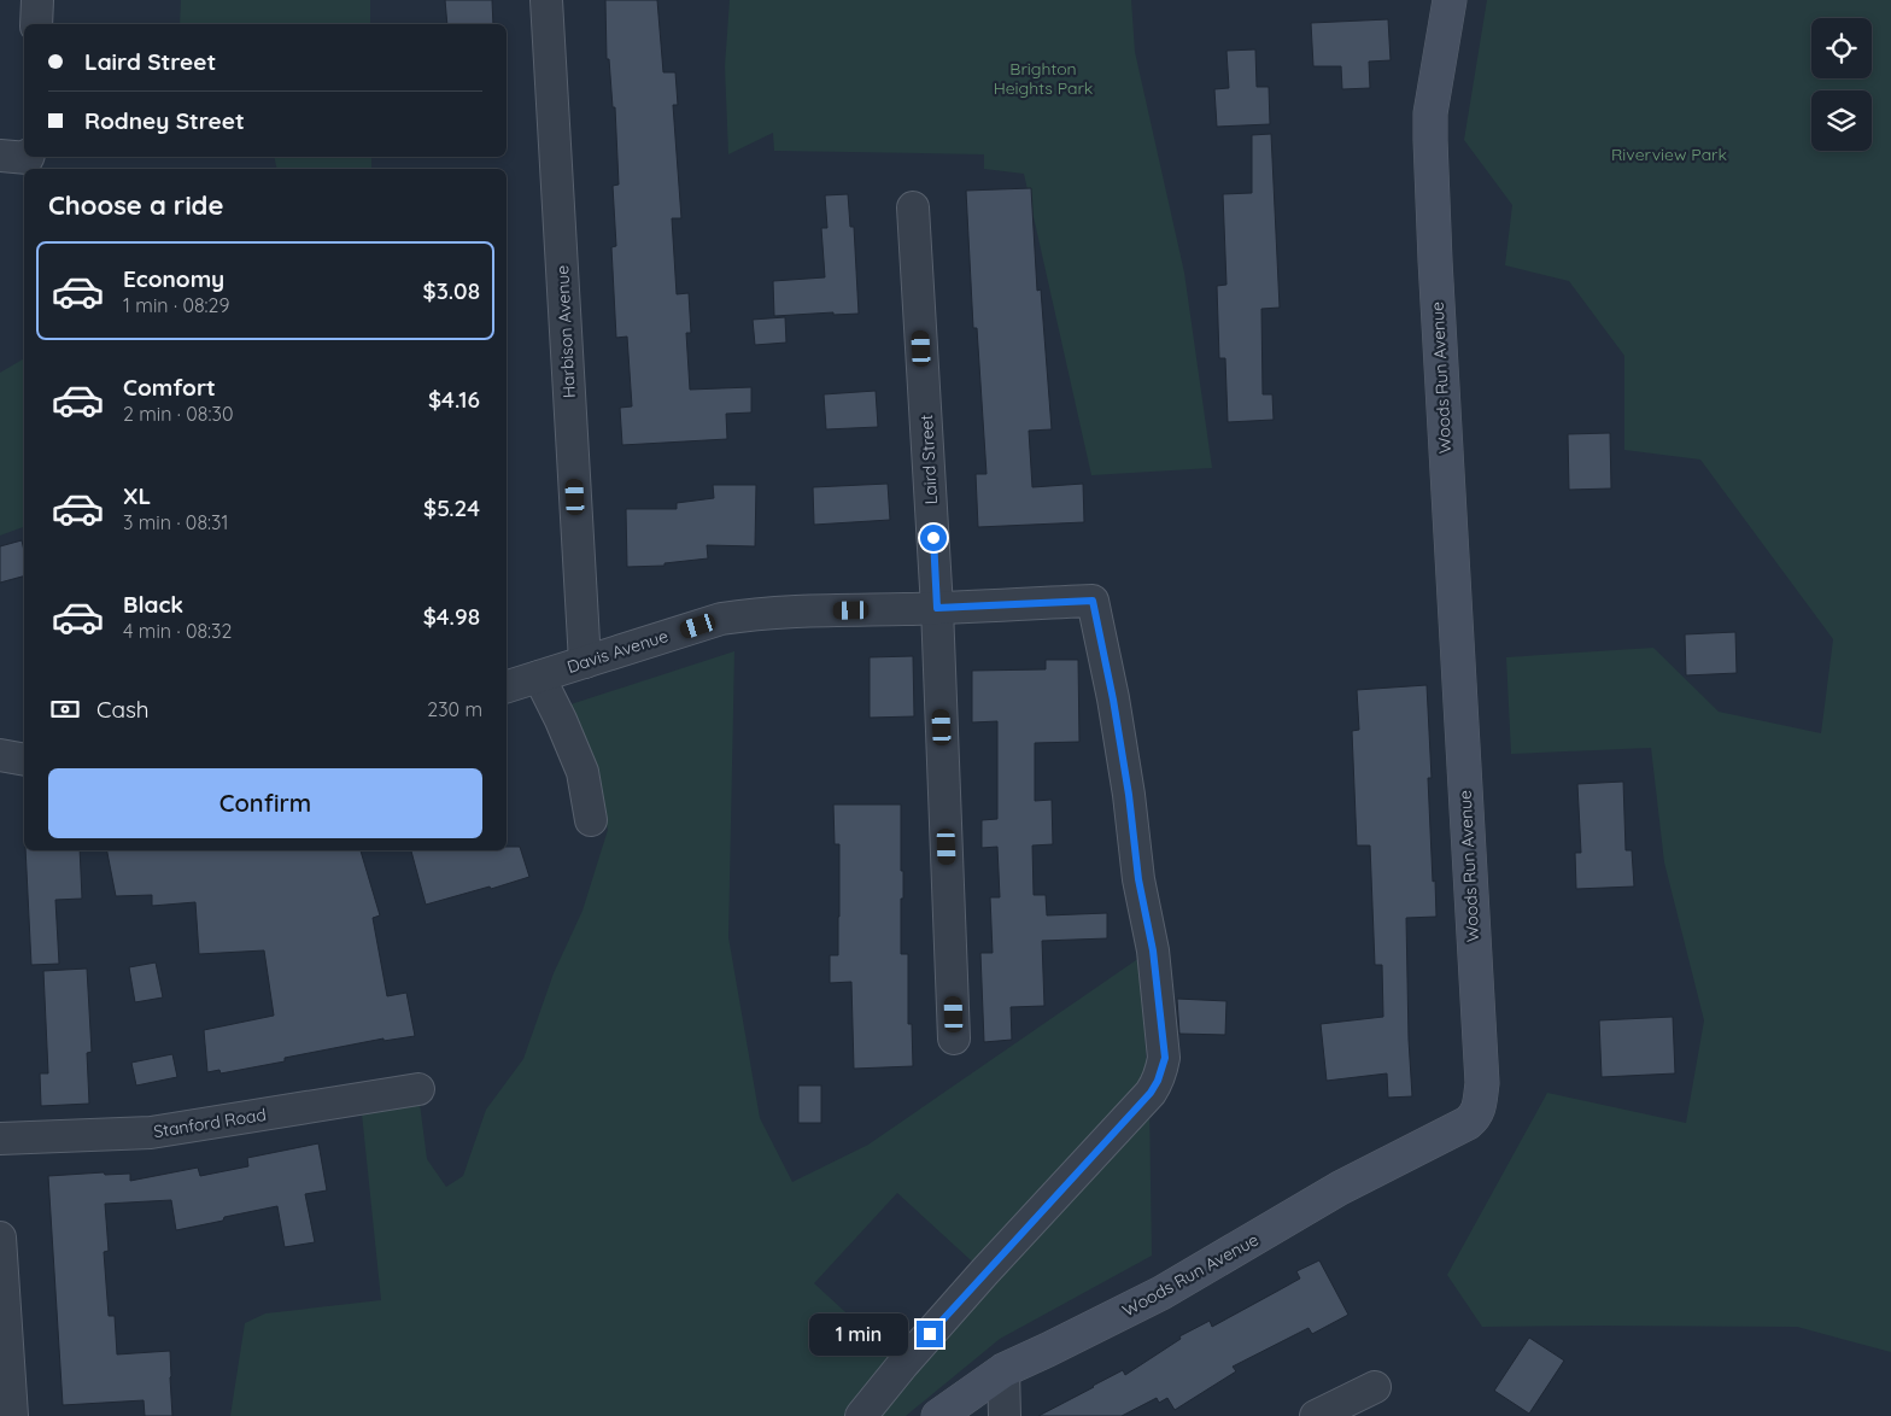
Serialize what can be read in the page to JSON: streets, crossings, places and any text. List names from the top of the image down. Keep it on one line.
{"streets":{"street":["Harbison Avenue","Woods Run Avenue","Laird Street","Davis Avenue","Stanford Road"]},"crossings":[["Harbison Avenue","Davis Avenue"],["Laird Street","Davis Avenue"]],"parks":["Brighton Heights Park","Riverview Park"],"page":{"banner":["Laird Street","Rodney Street"],"heading":"Choose a ride","list":[{"name":"Economy","note":"1 min · 08:29","value":"$3.08"},{"name":"Comfort","note":"2 min · 08:30","value":"$4.16"},{"name":"XL","note":"3 min · 08:31","value":"$5.24"},{"name":"Black","note":"4 min · 08:32","value":"$4.98"}],"pay":["Cash","230 m"],"buttons":"Confirm","bubble":"1 min"}}
